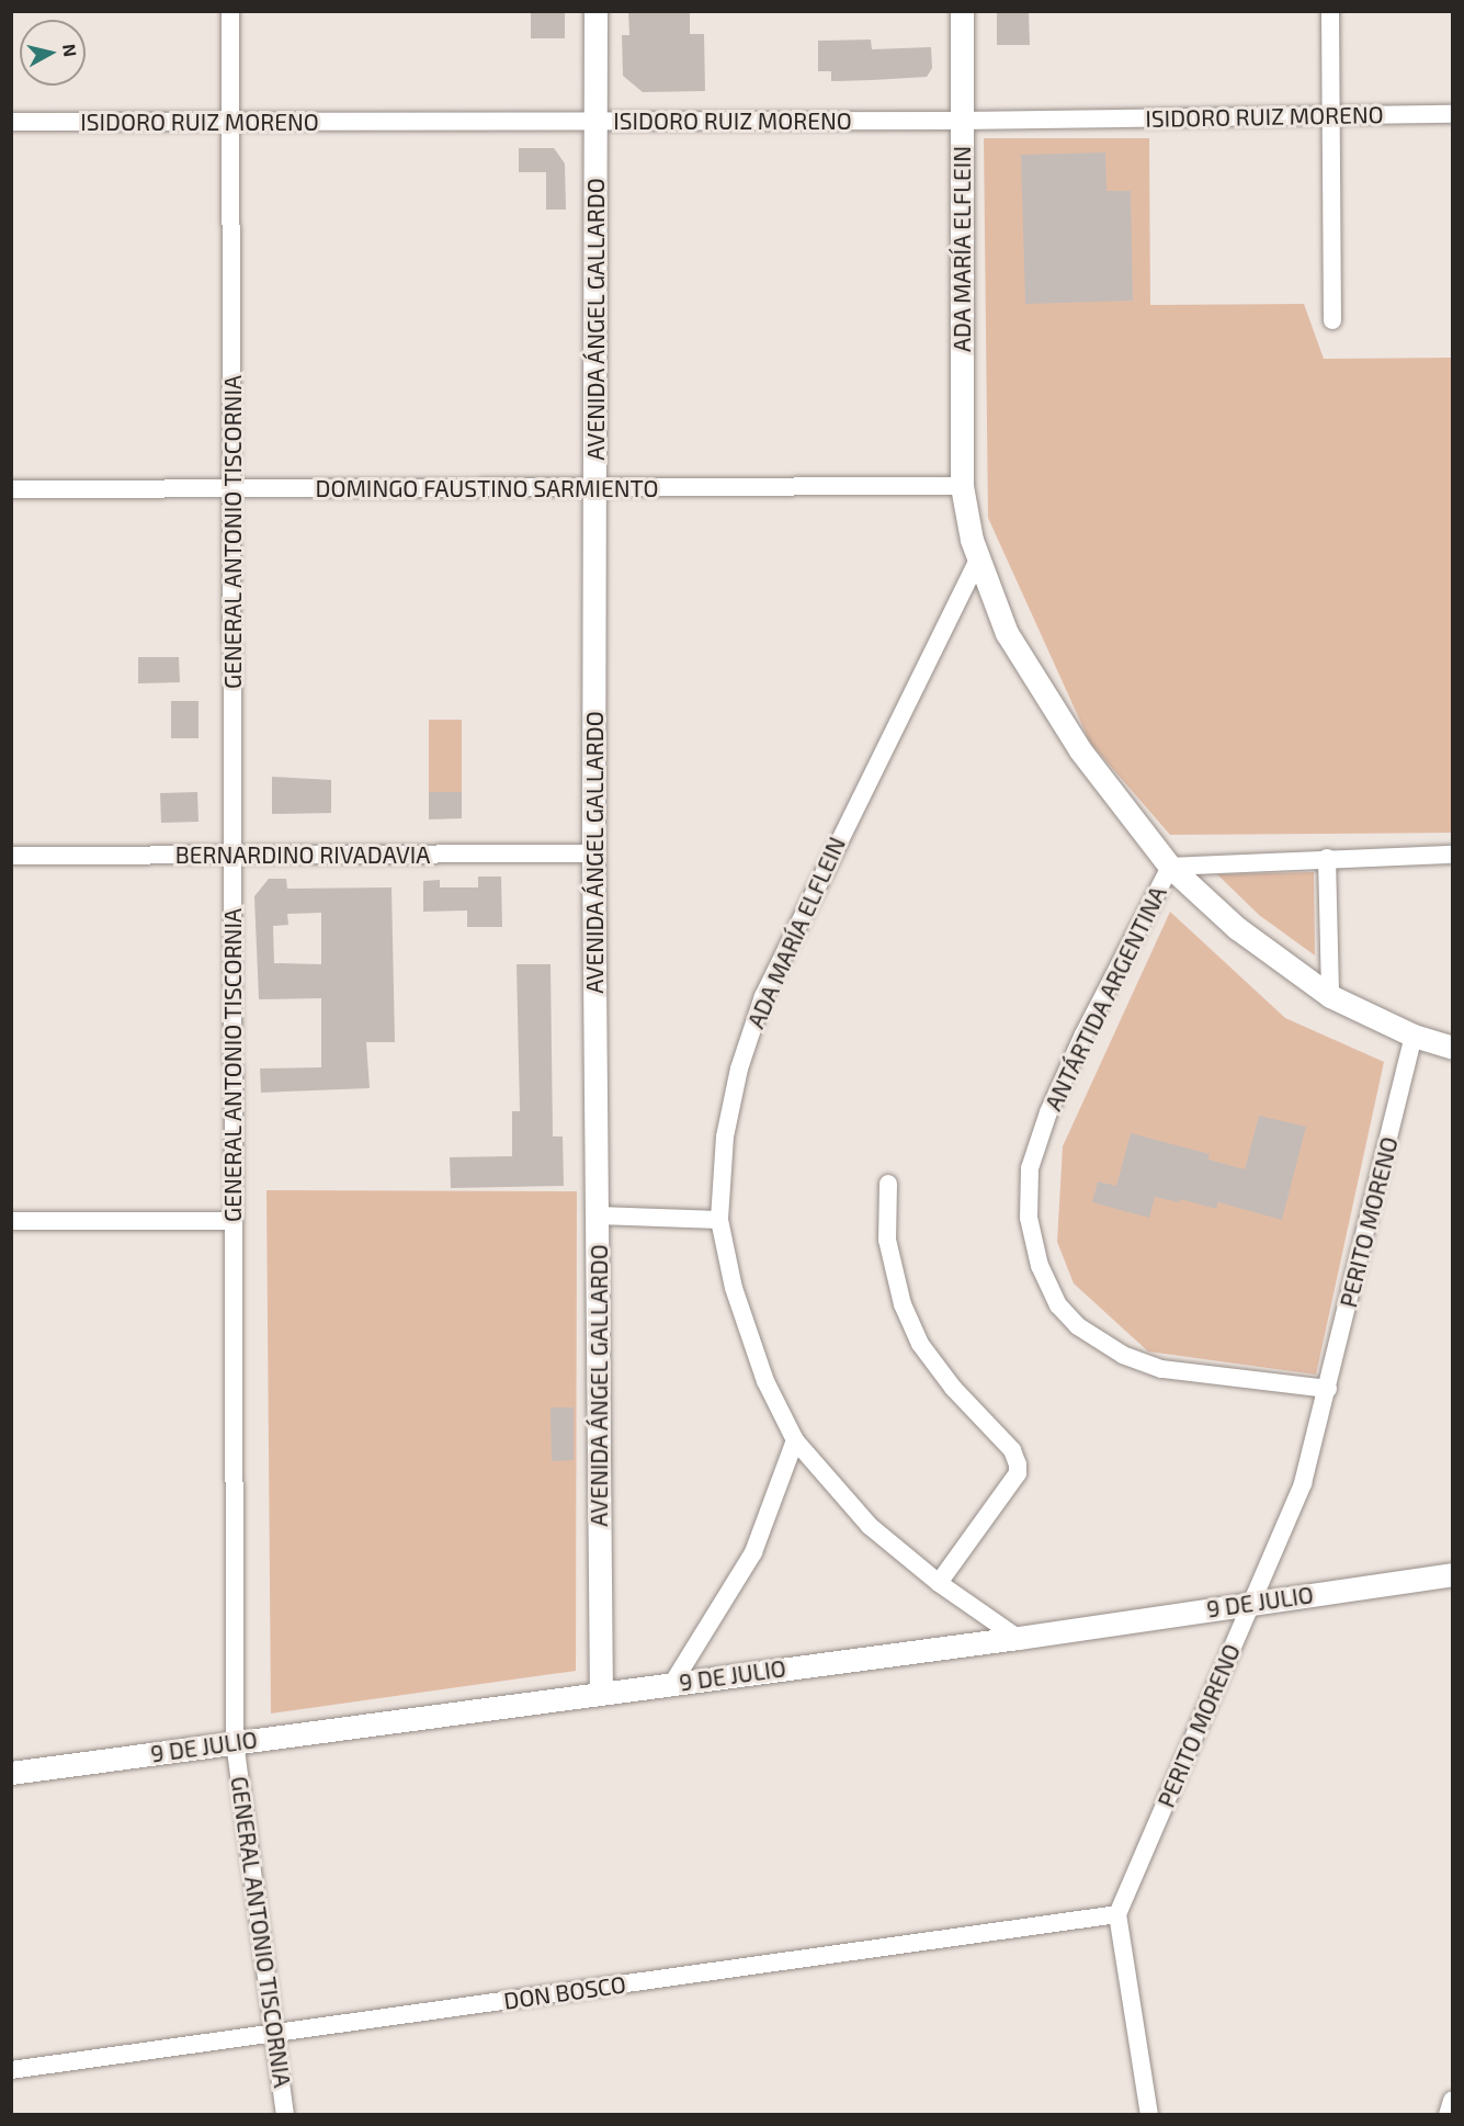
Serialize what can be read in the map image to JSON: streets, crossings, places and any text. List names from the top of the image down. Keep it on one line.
{"streets":{"street":["ISIDORO RUIZ MORENO","ADA MARÍA ELFLEIN","AVENIDA ÁNGEL GALLARDO","DOMINGO FAUSTINO SARMIENTO","GENERAL ANTONIO TISCORNIA","BERNARDINO RIVADAVIA","ANTÁRTIDA ARGENTINA","PERITO MORENO","9 DE JULIO","DON BOSCO"]},"crossings":[["ISIDORO RUIZ MORENO","ADA MARÍA ELFLEIN"],["ISIDORO RUIZ MORENO","AVENIDA ÁNGEL GALLARDO"],["ISIDORO RUIZ MORENO","GENERAL ANTONIO TISCORNIA"],["ADA MARÍA ELFLEIN","DOMINGO FAUSTINO SARMIENTO"],["ADA MARÍA ELFLEIN","ANTÁRTIDA ARGENTINA"],["ADA MARÍA ELFLEIN","PERITO MORENO"],["ADA MARÍA ELFLEIN","9 DE JULIO"],["AVENIDA ÁNGEL GALLARDO","DOMINGO FAUSTINO SARMIENTO"],["AVENIDA ÁNGEL GALLARDO","BERNARDINO RIVADAVIA"],["AVENIDA ÁNGEL GALLARDO","9 DE JULIO"],["DOMINGO FAUSTINO SARMIENTO","GENERAL ANTONIO TISCORNIA"],["GENERAL ANTONIO TISCORNIA","BERNARDINO RIVADAVIA"],["GENERAL ANTONIO TISCORNIA","9 DE JULIO"],["GENERAL ANTONIO TISCORNIA","DON BOSCO"],["ANTÁRTIDA ARGENTINA","PERITO MORENO"],["PERITO MORENO","9 DE JULIO"],["PERITO MORENO","DON BOSCO"]],"north":"right"}
